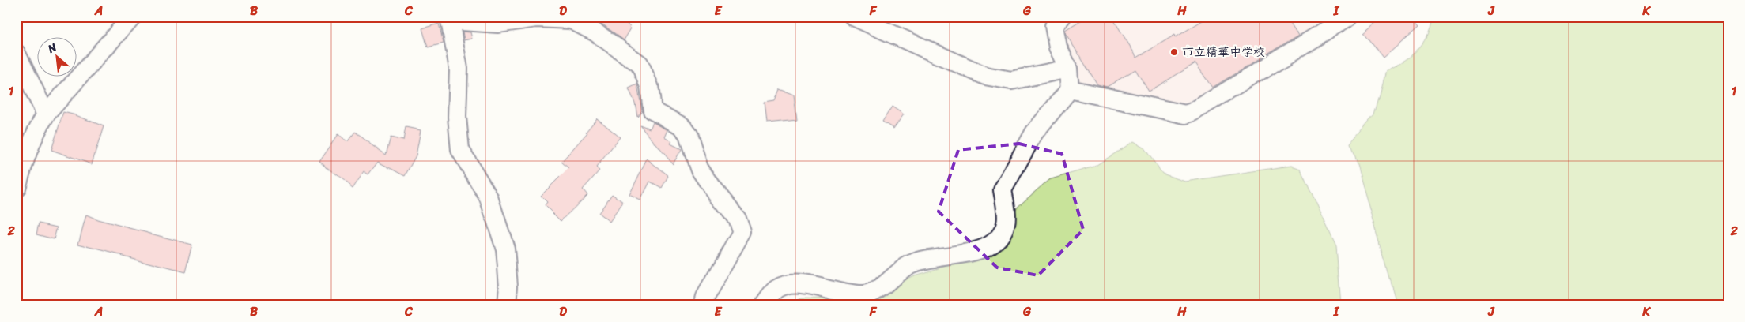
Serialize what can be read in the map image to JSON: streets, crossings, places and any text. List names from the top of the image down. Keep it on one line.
{"places":["市立精華中学校"],"north":"top left","grid":{"columns":["A","B","C","D","E","F","G","H","I","J","K"],"rows":["1","2"]}}
